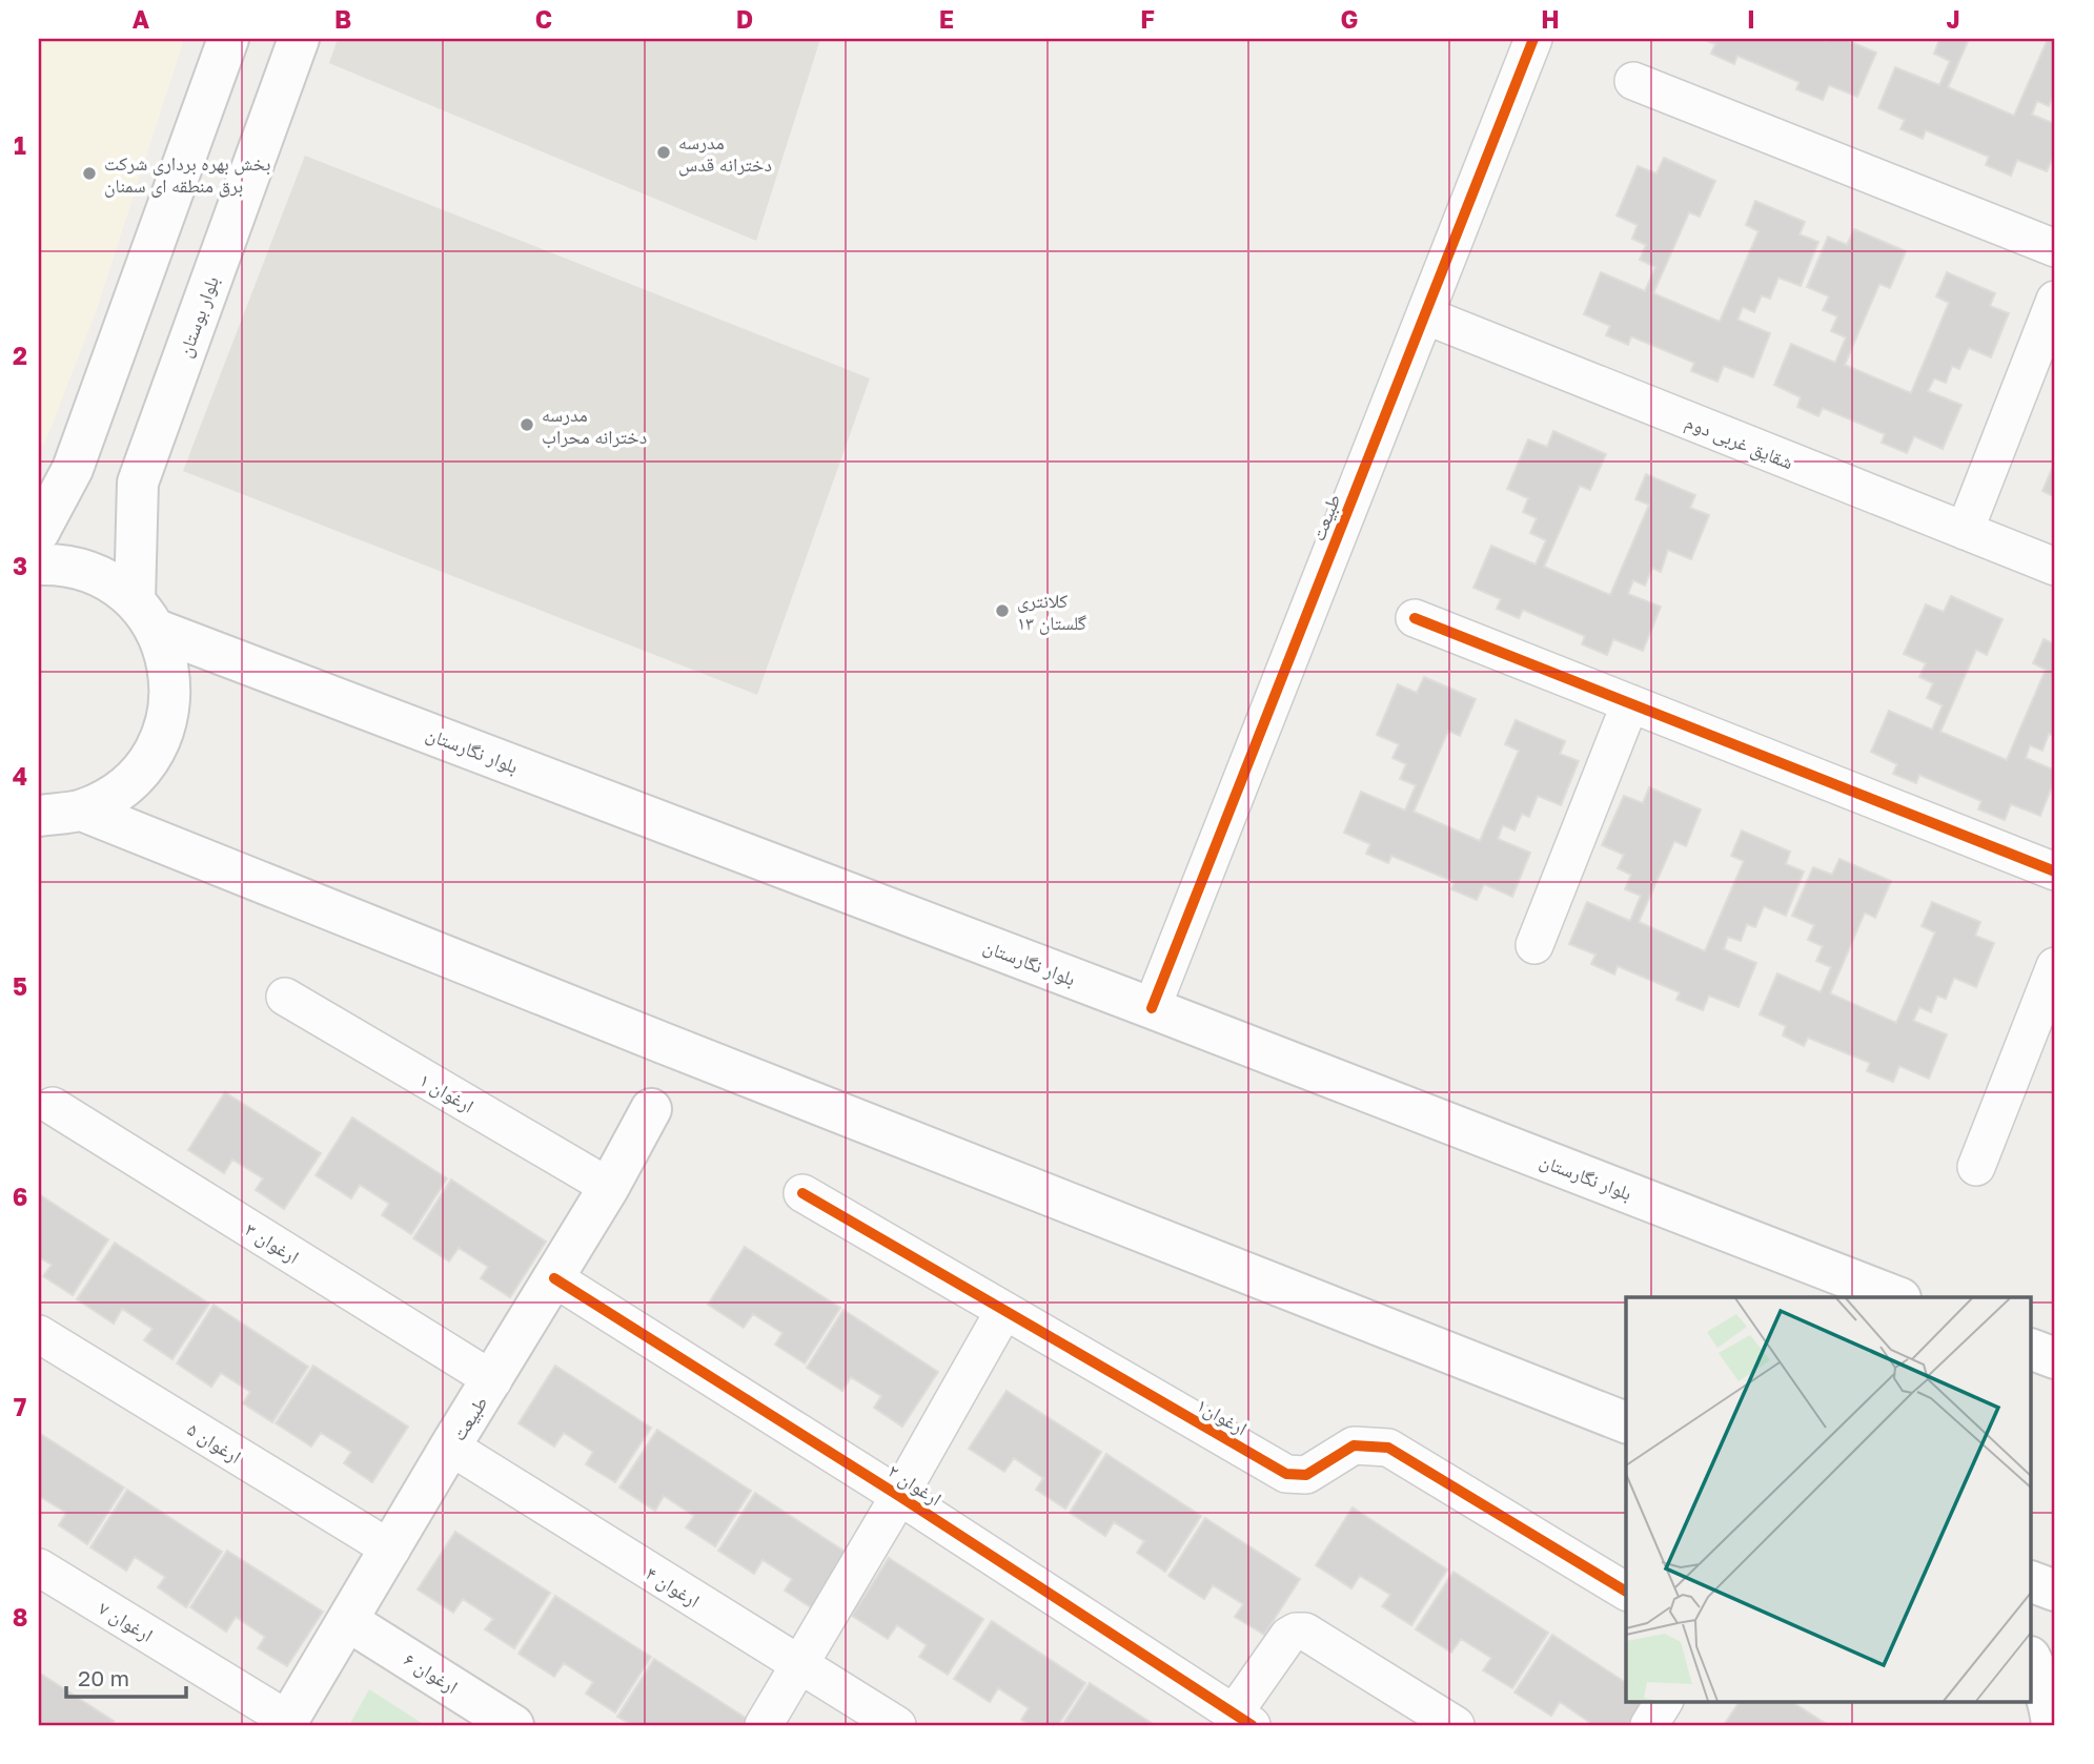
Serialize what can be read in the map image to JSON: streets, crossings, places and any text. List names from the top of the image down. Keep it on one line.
{"streets":{"main road":["بلوار بوستان","طبیعت","بلوار نگارستان","ارغوان ۶"],"street":["شقایق غربی دوم","ارغوان ۱","ارغوان ۳","ارغوان۱","ارغوان ۵","ارغوان ۲","ارغوان ۴","ارغوان ۷"]},"crossings":[["بلوار بوستان","بلوار نگارستان"],["شقایق غربی دوم","طبیعت"],["طبیعت","بلوار نگارستان"],["طبیعت","ارغوان ۱"],["طبیعت","ارغوان ۳"],["طبیعت","ارغوان ۵"],["طبیعت","ارغوان ۲"],["طبیعت","ارغوان ۴"],["طبیعت","ارغوان ۷"],["طبیعت","ارغوان ۶"]],"places":["مدرسه دخترانه قدس","بخش بهره برداری شرکت برق منطقه ای سمنان","مدرسه دخترانه محراب","کلانتری ۱۳ گلستان"],"scale_bar":"20 m","grid":{"columns":["A","B","C","D","E","F","G","H","I","J"],"rows":["1","2","3","4","5","6","7","8"]}}
